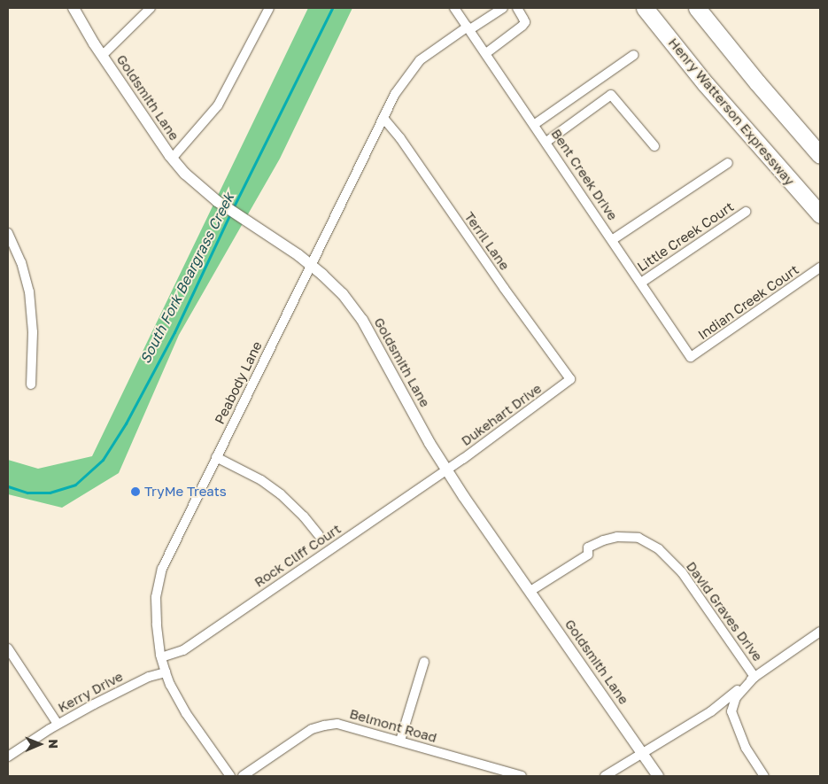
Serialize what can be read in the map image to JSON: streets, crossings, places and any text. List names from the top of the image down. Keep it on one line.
{"streets":{"highway":["Henry Watterson Expressway"],"street":["Goldsmith Lane","Bent Creek Drive","Little Creek Court","Terril Lane","Indian Creek Court","Peabody Lane","Dukehart Drive","Rock Cliff Court","David Graves Drive","Kerry Drive","Belmont Road"]},"crossings":[["Goldsmith Lane","Peabody Lane"],["Goldsmith Lane","Dukehart Drive"],["Goldsmith Lane","Rock Cliff Court"],["Goldsmith Lane","David Graves Drive"],["Bent Creek Drive","Little Creek Court"],["Bent Creek Drive","Indian Creek Court"],["Bent Creek Drive","Peabody Lane"],["Terril Lane","Peabody Lane"],["Terril Lane","Dukehart Drive"],["Peabody Lane","Rock Cliff Court"],["Peabody Lane","Kerry Drive"],["Dukehart Drive","Rock Cliff Court"]],"water":["South Fork Beargrass Creek"],"places":["TryMe Treats"],"north":"right"}
